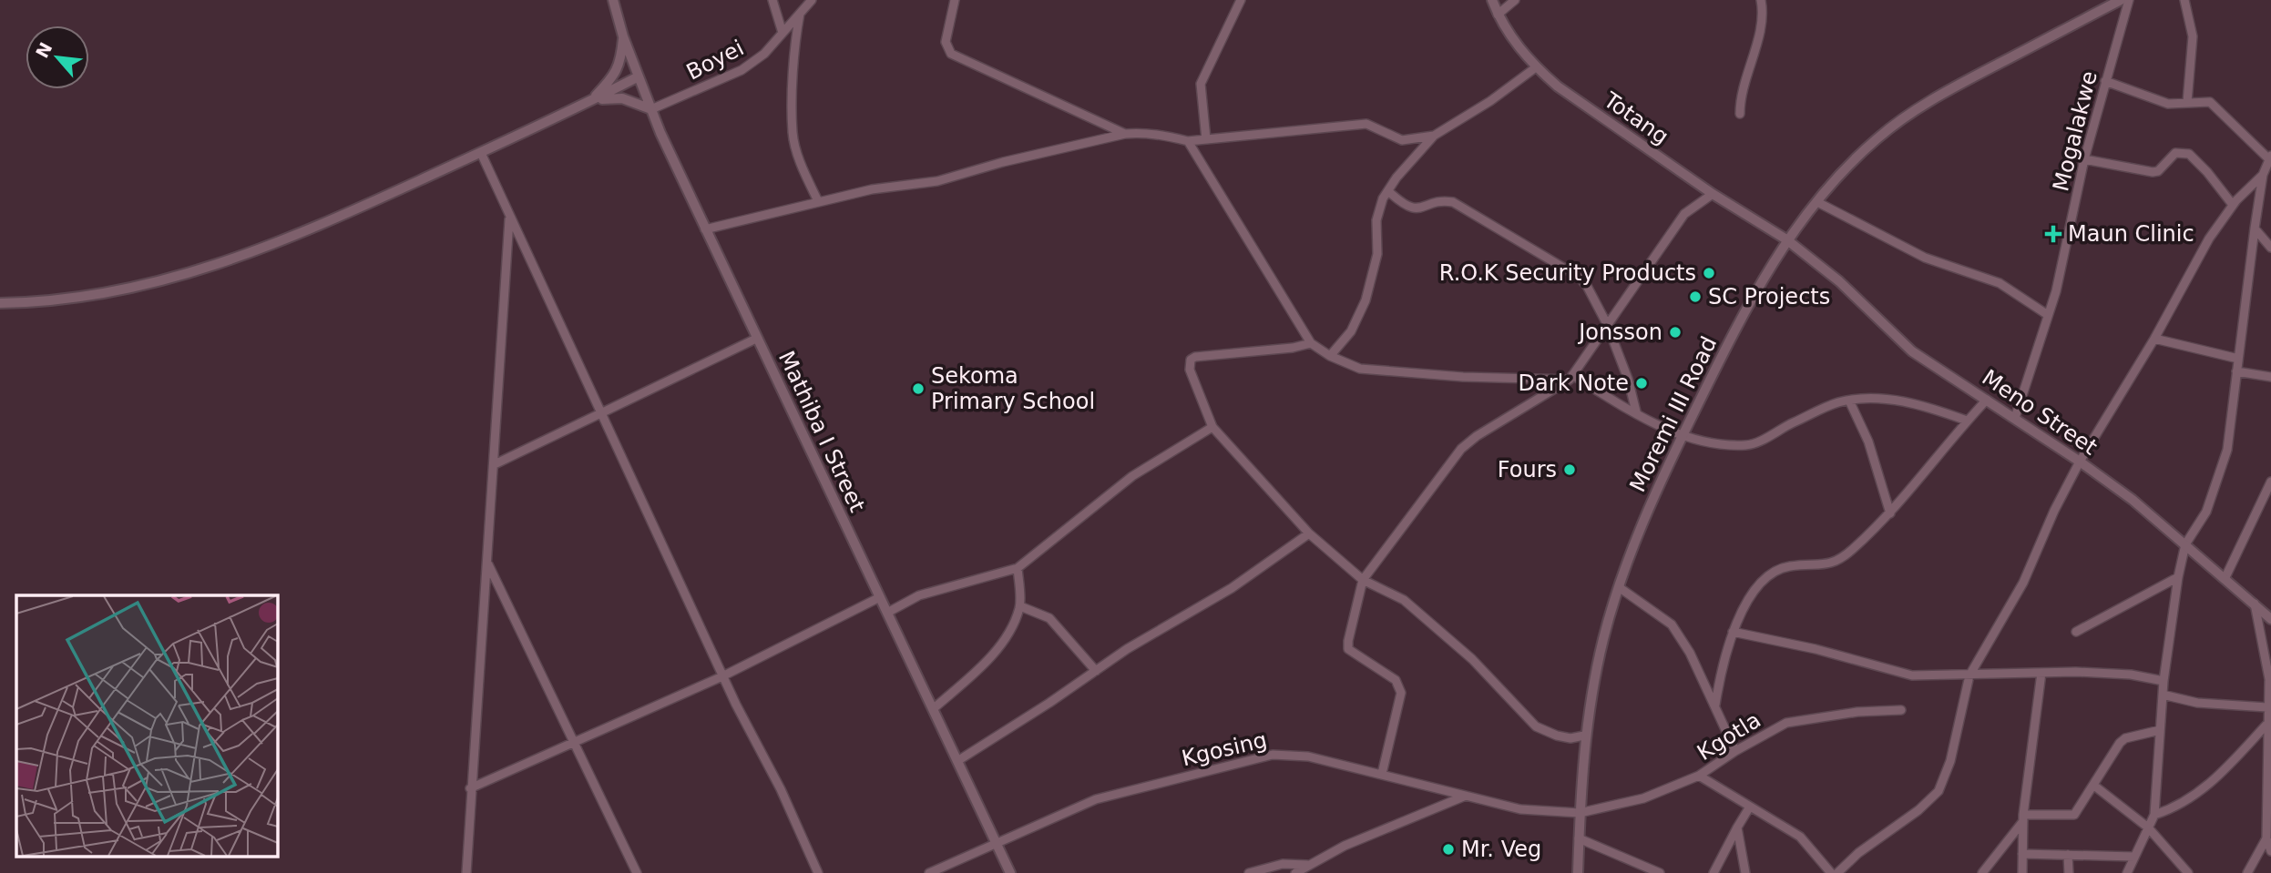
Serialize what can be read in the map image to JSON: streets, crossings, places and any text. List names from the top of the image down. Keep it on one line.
{"streets":{"street":["Boyei","Totang","Mogalakwe","Meno Street","Moremi III Road","Mathiba I Street","Kgotla","Kgosing"]},"crossings":[["Boyei","Mathiba I Street"],["Totang","Meno Street"],["Totang","Moremi III Road"],["Mogalakwe","Meno Street"],["Meno Street","Moremi III Road"],["Moremi III Road","Kgotla"],["Moremi III Road","Kgosing"],["Mathiba I Street","Kgosing"],["Kgotla","Kgosing"]],"places":{"health":["Maun Clinic"],"other":["R.O.K Security Products","SC Projects","Jonsson","Dark Note","Sekoma Primary School","Fours","Mr. Veg"]},"north":"top left"}
